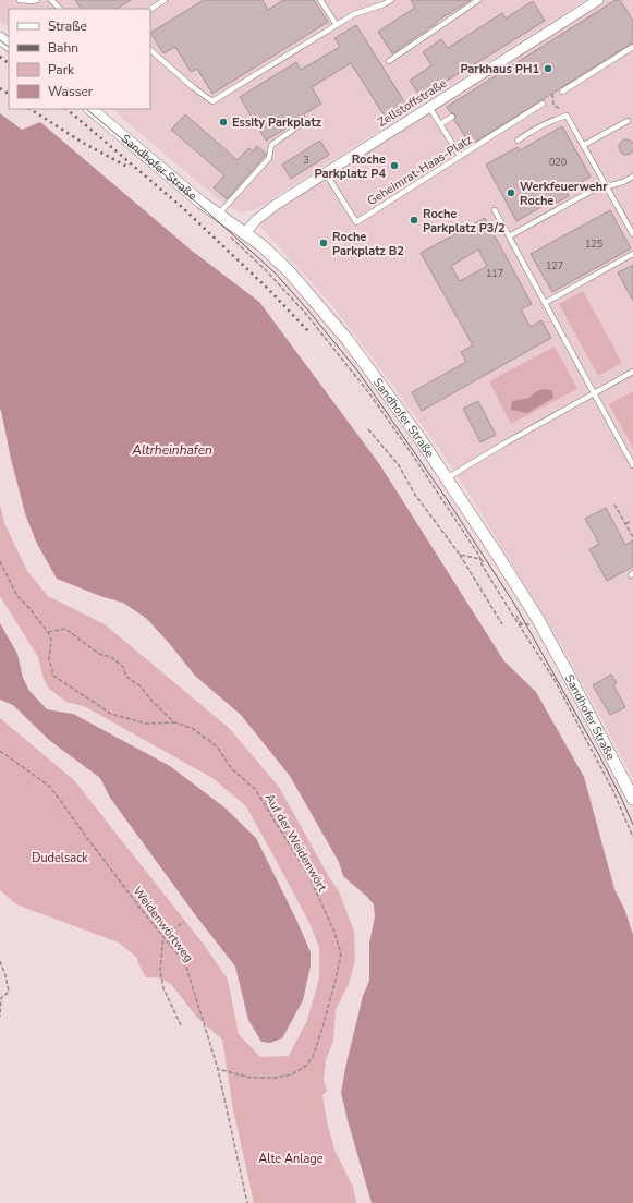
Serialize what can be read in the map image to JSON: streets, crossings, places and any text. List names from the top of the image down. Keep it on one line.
{"streets":{"street":["Zellstoffstraße","Sandhofer Straße"],"lane":["Geheimrat-Haas-Platz"],"path":["Auf der Weidenwört","Weidenwörtweg"]},"crossings":[["Zellstoffstraße","Sandhofer Straße"],["Zellstoffstraße","Geheimrat-Haas-Platz"],["Auf der Weidenwört","Weidenwörtweg"]],"water":["Altrheinhafen"],"parks":["Dudelsack","Alte Anlage"],"places":["Parkhaus PH1","Essity Parkplatz","Roche Parkplatz P4","Werkfeuerwehr Roche","Roche Parkplatz P3/2","Roche Parkplatz B2"],"house_numbers":["3","020","125","127","117"],"legend":["Straße","Bahn","Park","Wasser"]}
